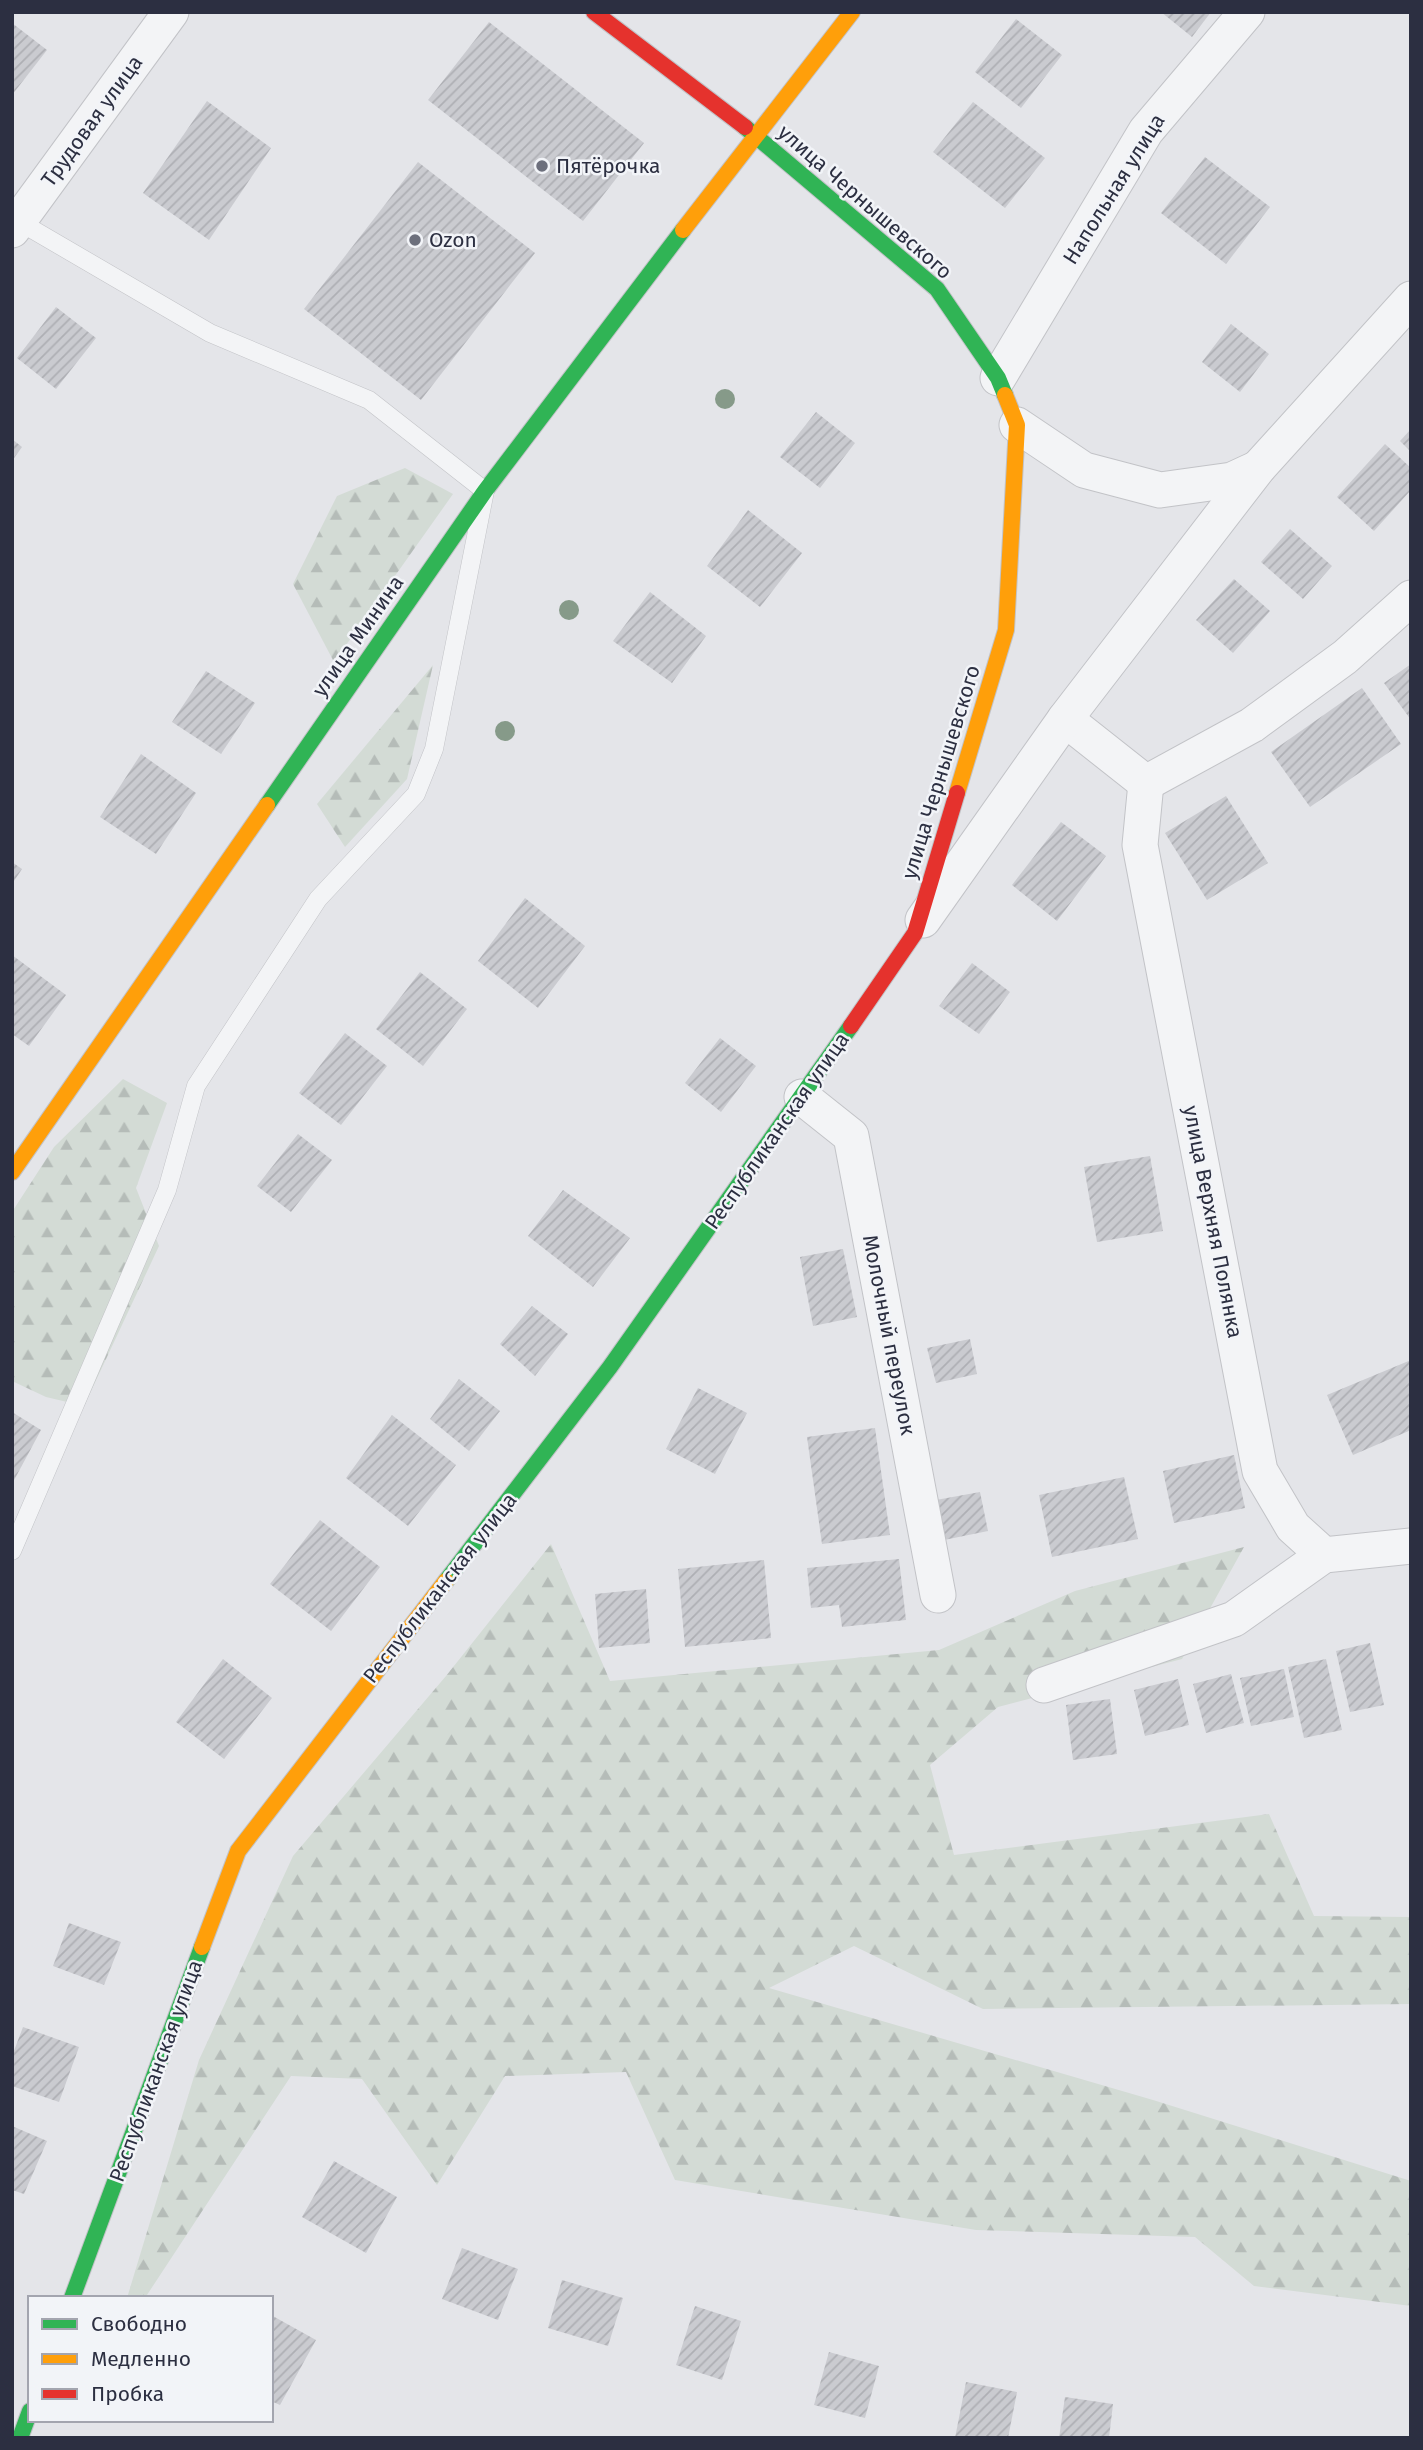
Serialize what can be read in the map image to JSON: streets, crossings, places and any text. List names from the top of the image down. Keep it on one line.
{"streets":{"street":["Трудовая улица","Напольная улица","улица Чернышевского","улица Минина","Республиканская улица","улица Верхняя Полянка","Молочный переулок"]},"crossings":[["Напольная улица","улица Чернышевского"],["улица Чернышевского","улица Минина"],["улица Чернышевского","Республиканская улица"],["Республиканская улица","Молочный переулок"]],"places":["Пятёрочка","Ozon"],"legend":["Свободно","Медленно","Пробка"]}
